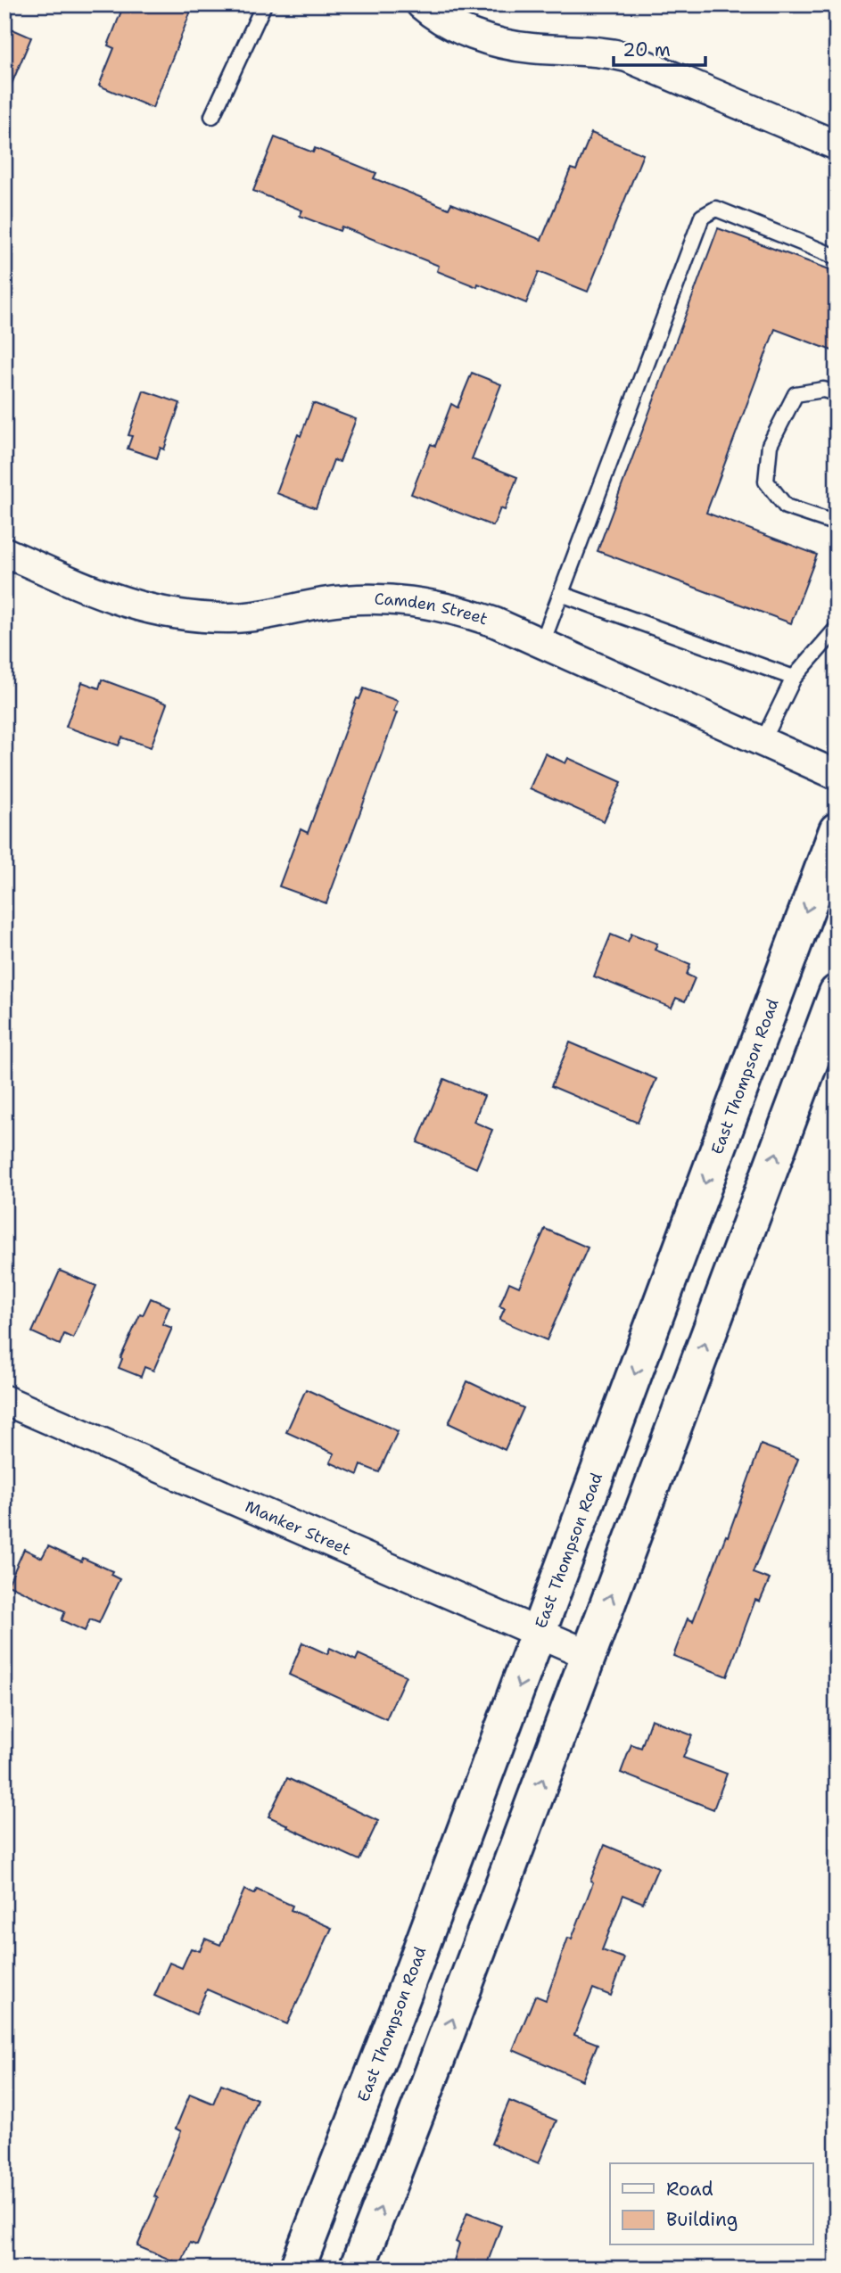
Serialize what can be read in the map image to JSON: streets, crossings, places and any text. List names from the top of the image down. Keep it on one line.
{"streets":{"main road":["East Thompson Road"],"street":["Camden Street","Manker Street"]},"crossings":[["East Thompson Road","Manker Street"]],"legend":["Road","Building"],"scale_bar":"20 m"}
